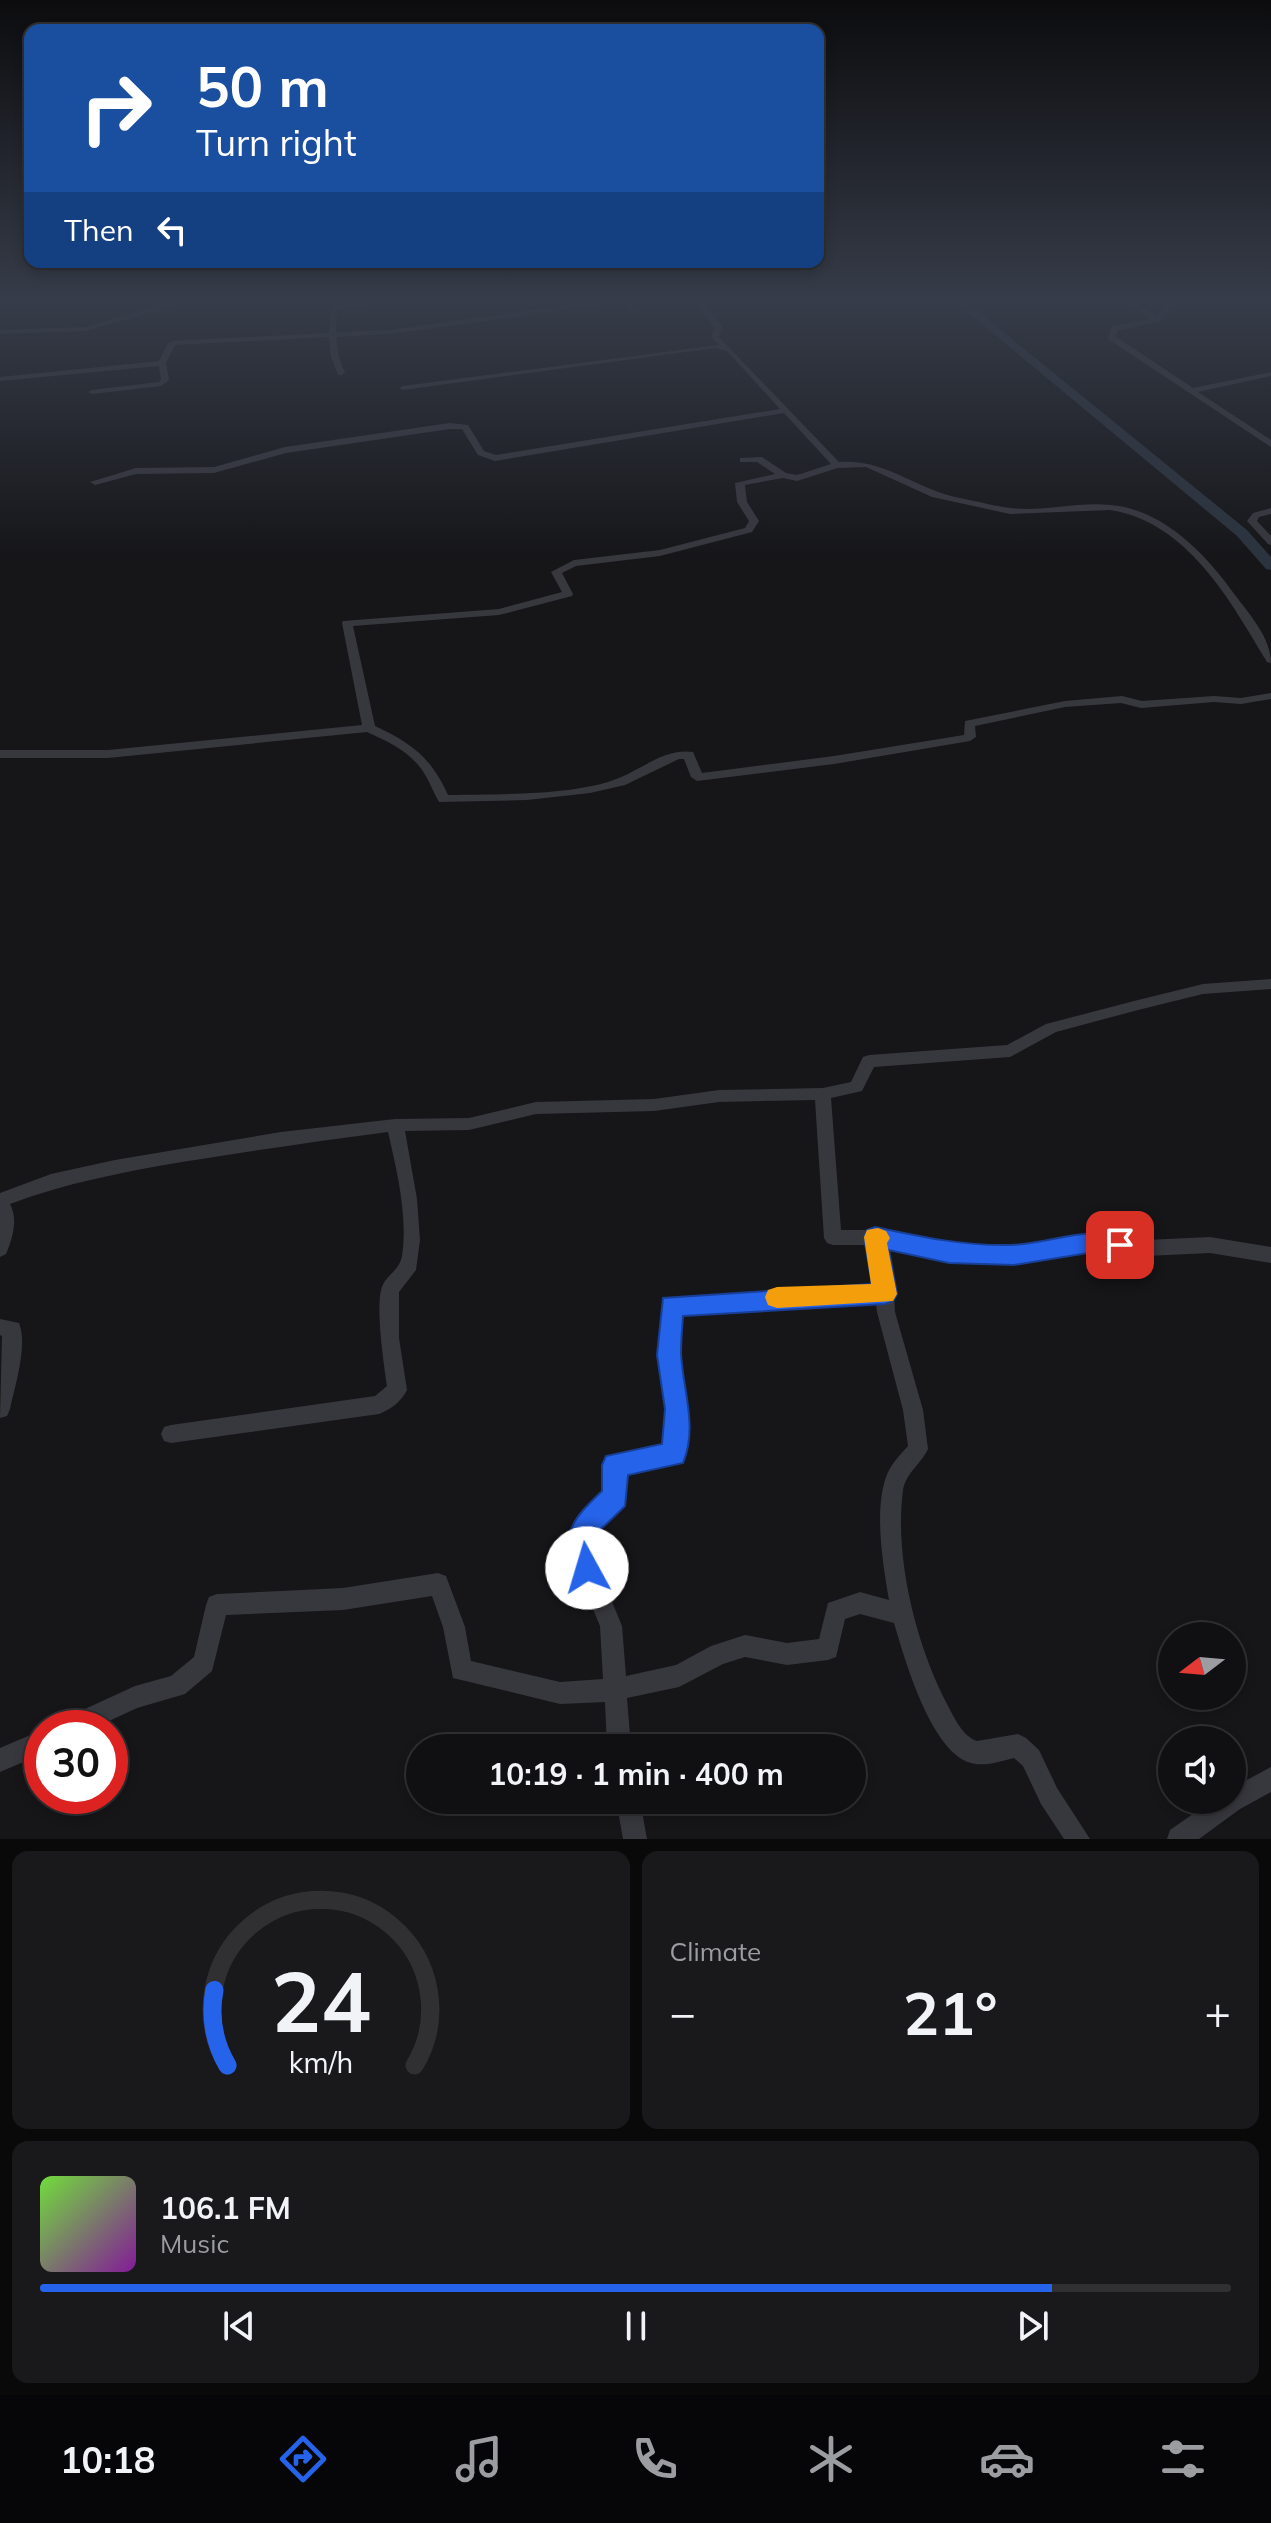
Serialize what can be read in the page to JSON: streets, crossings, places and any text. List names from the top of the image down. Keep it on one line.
{"north":"left","page":{"turn":["50 m","Turn right"],"then":"Then","limit":"30","trip":"10:19 · 1 min · 400 m","tile":"Climate","heat":["−","21°","+"],"song":["106.1 FM","Music"],"tabs":"10:18","gauge":["24","km/h"]}}
